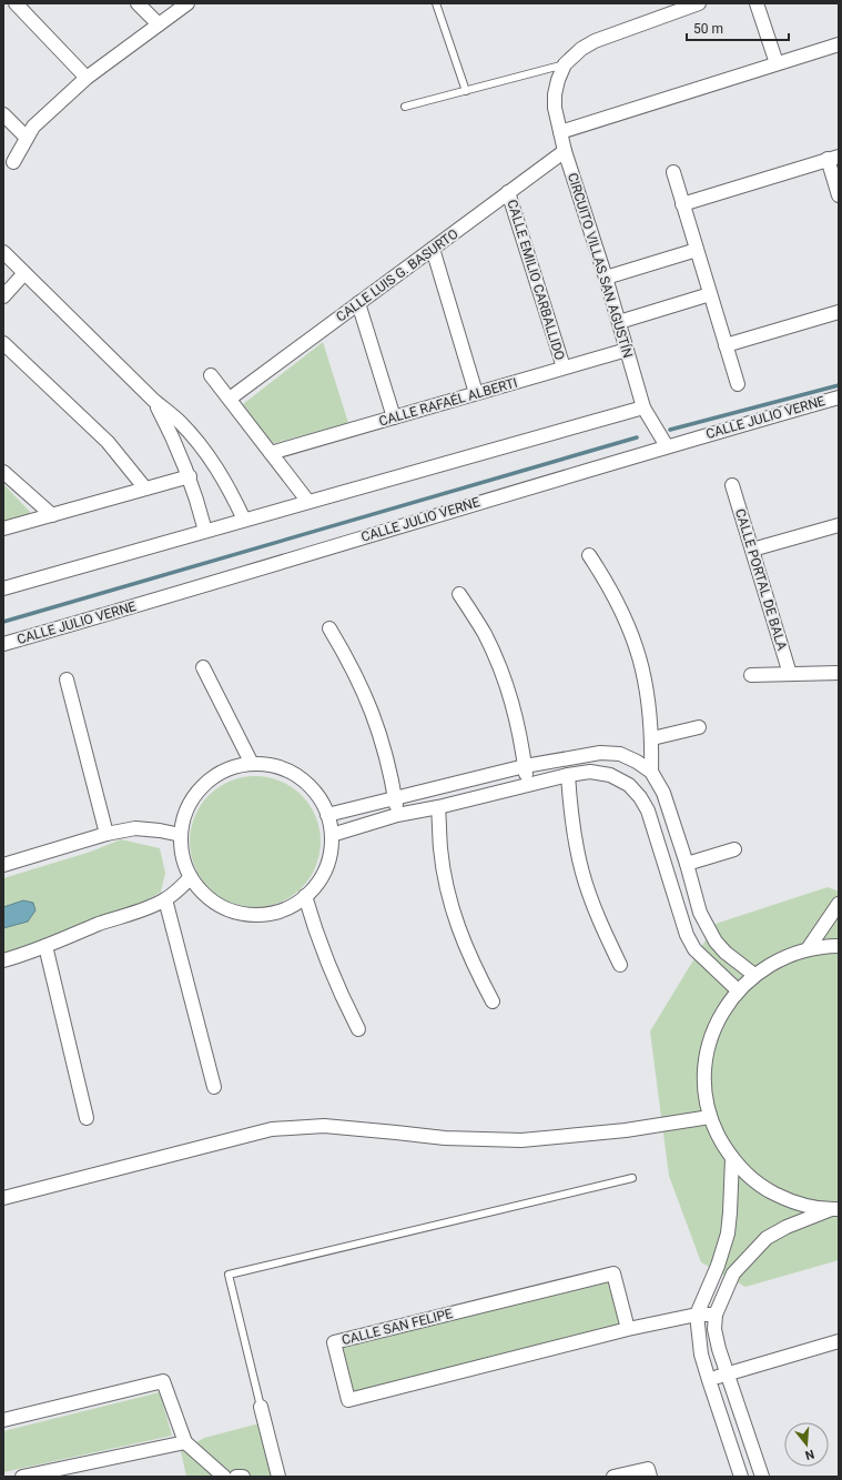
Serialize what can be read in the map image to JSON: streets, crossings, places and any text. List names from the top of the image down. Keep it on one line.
{"streets":{"street":["CIRCUITO VILLAS SAN AGUSTÍN","CALLE LUIS G. BASURTO","CALLE EMILIO CARBALLIDO","CALLE RAFAÉL ALBERTI","CALLE JULIO VERNE","CALLE PORTAL DE BALA","CALLE SAN FELIPE"]},"crossings":[["CIRCUITO VILLAS SAN AGUSTÍN","CALLE LUIS G. BASURTO"],["CIRCUITO VILLAS SAN AGUSTÍN","CALLE RAFAÉL ALBERTI"],["CIRCUITO VILLAS SAN AGUSTÍN","CALLE JULIO VERNE"],["CALLE LUIS G. BASURTO","CALLE EMILIO CARBALLIDO"],["CALLE EMILIO CARBALLIDO","CALLE RAFAÉL ALBERTI"]],"scale_bar":"50 m","north":"bottom"}
